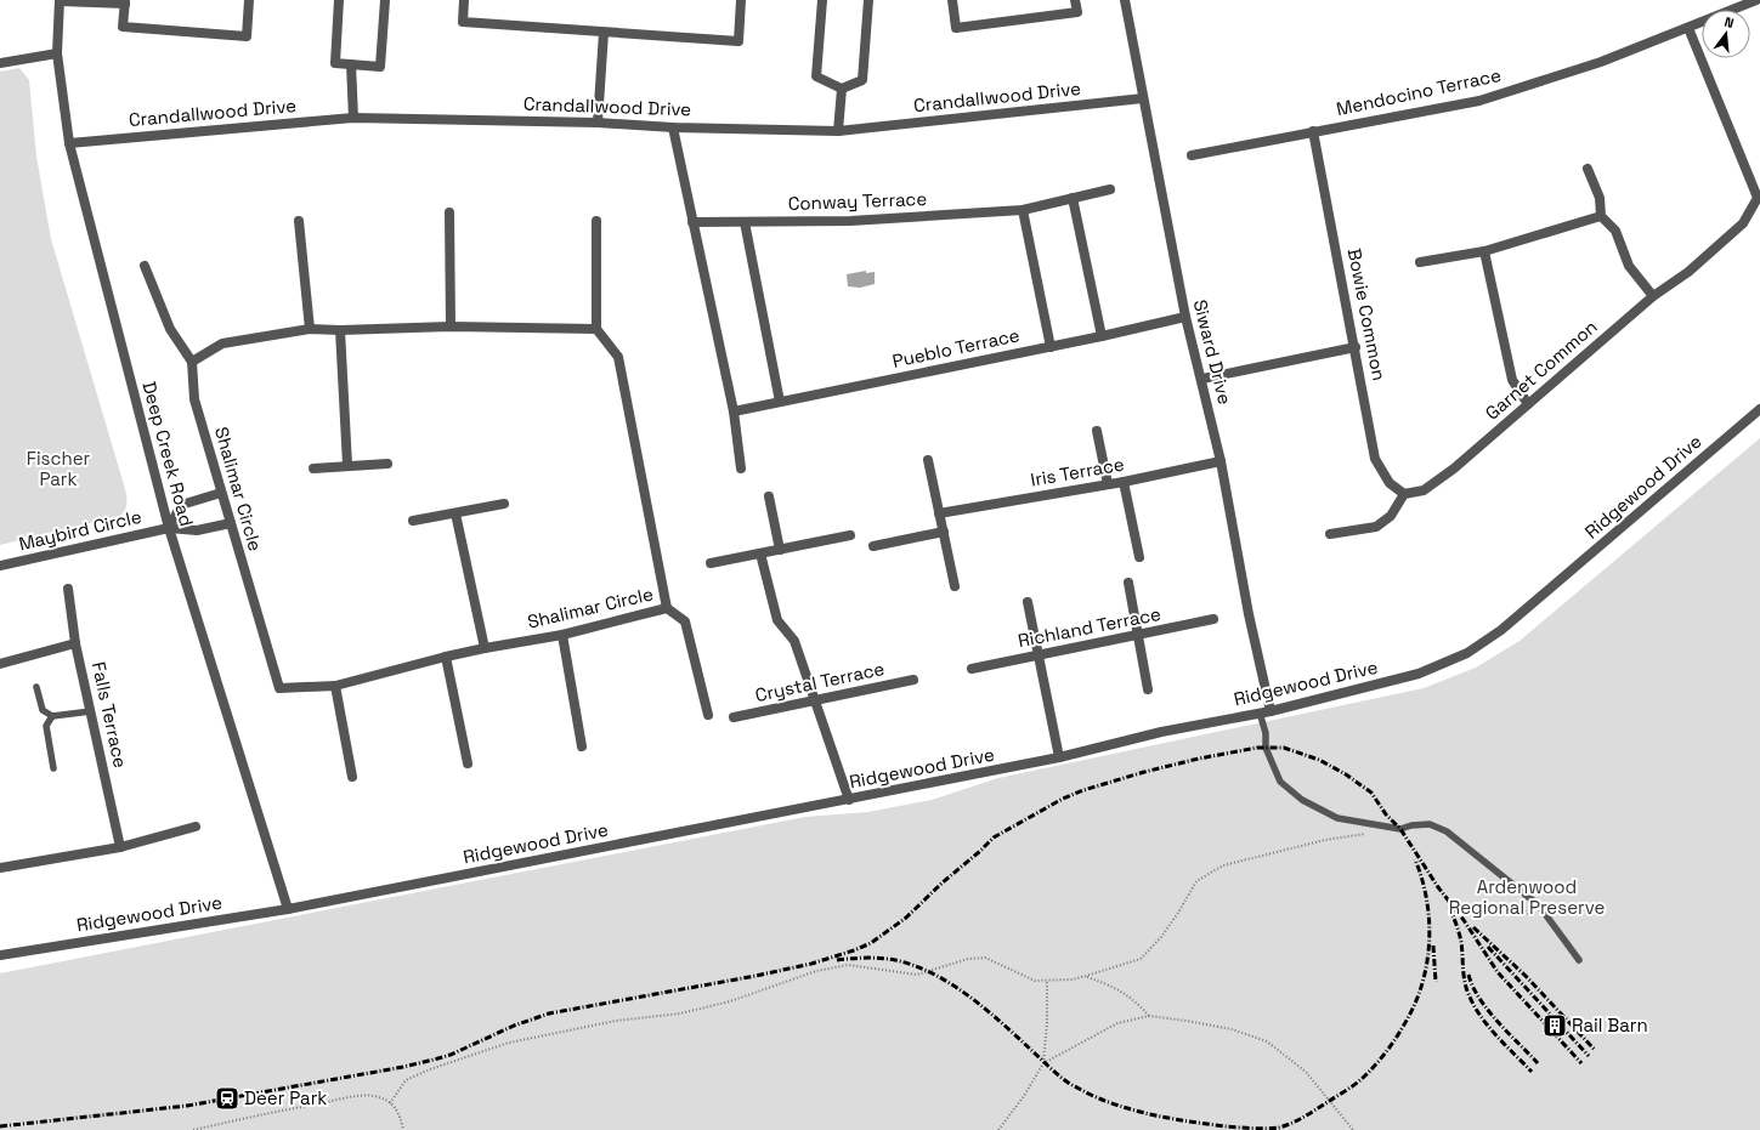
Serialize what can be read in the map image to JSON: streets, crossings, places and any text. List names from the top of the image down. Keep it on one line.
{"streets":{"street":["Mendocino Terrace","Crandallwood Drive","Conway Terrace","Bowie Common","Pueblo Terrace","Siward Drive","Garnet Common","Deep Creek Road","Iris Terrace","Ridgewood Drive","Shalimar Circle","Maybird Circle","Richland Terrace","Crystal Terrace","Falls Terrace"]},"crossings":[["Mendocino Terrace","Bowie Common"],["Mendocino Terrace","Garnet Common"],["Crandallwood Drive","Siward Drive"],["Crandallwood Drive","Deep Creek Road"],["Bowie Common","Garnet Common"],["Pueblo Terrace","Siward Drive"],["Siward Drive","Iris Terrace"],["Siward Drive","Ridgewood Drive"],["Deep Creek Road","Ridgewood Drive"],["Deep Creek Road","Maybird Circle"],["Shalimar Circle","Maybird Circle"]],"parks":["Fischer Park","Ardenwood Regional Preserve"],"places":{"building":["Rail Barn"],"station":["Deer Park"]},"north":"top"}
